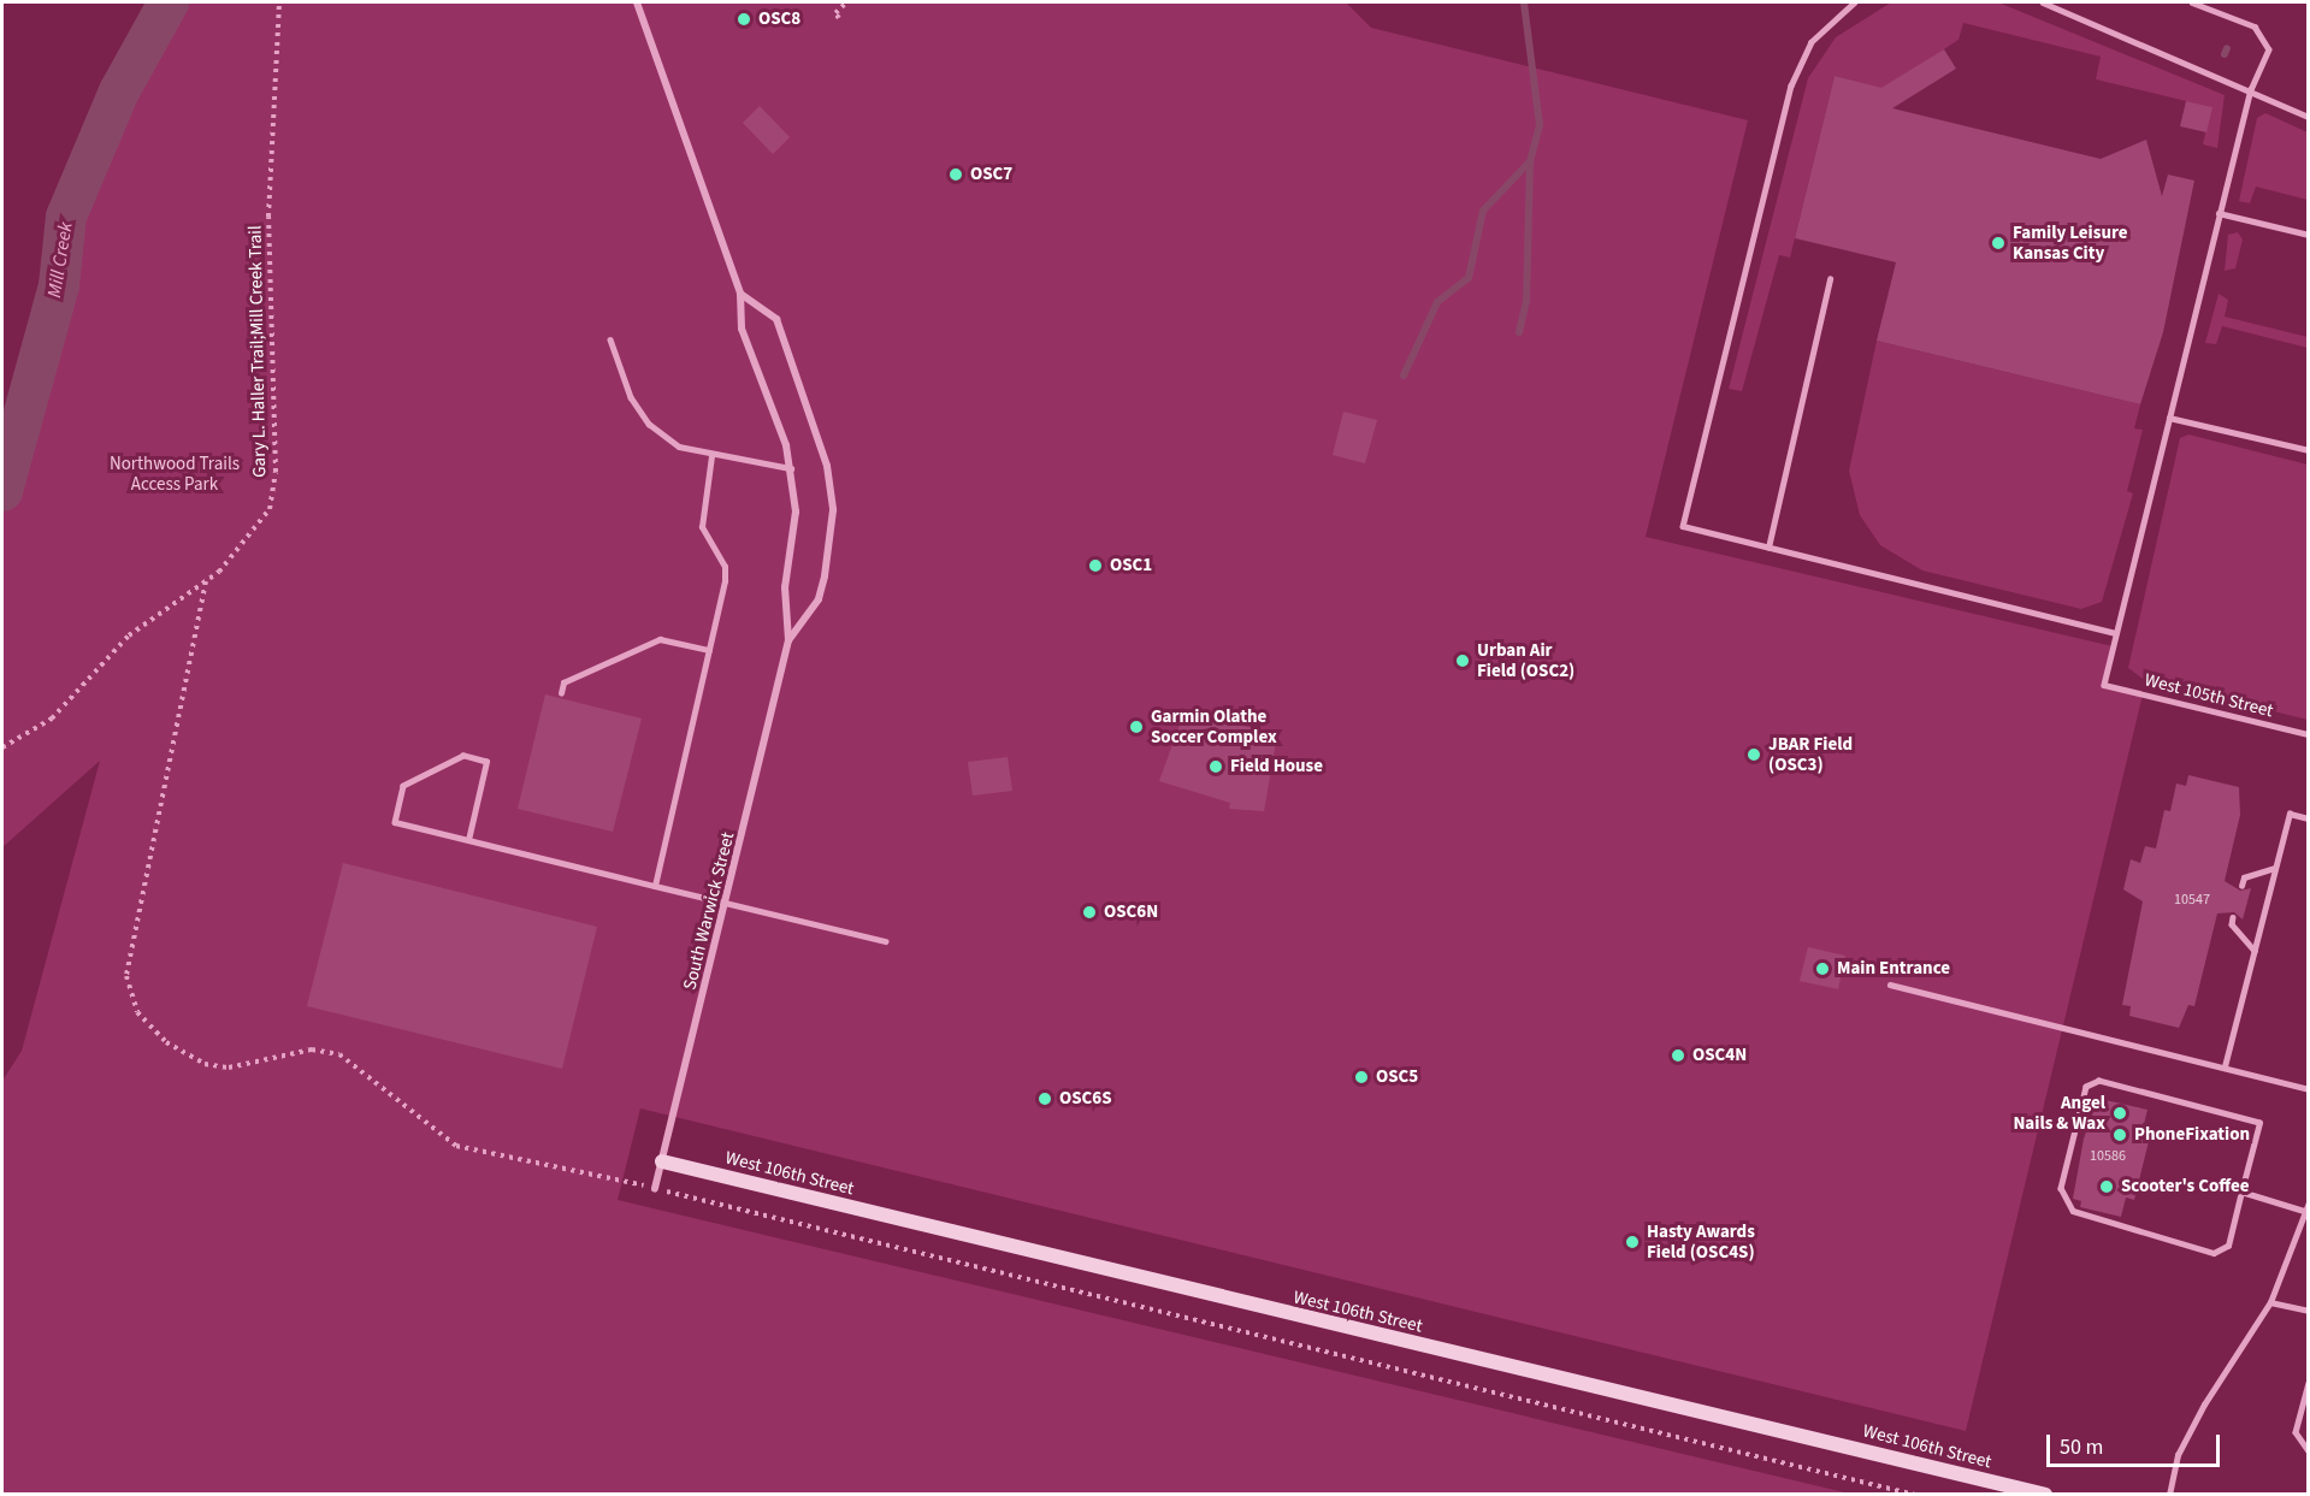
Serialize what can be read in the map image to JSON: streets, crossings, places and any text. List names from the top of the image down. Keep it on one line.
{"streets":{"street":["South Warwick Street","West 106th Street"],"lane":["West 105th Street"],"path":["Gary L. Haller Trail;Mill Creek Trail"]},"crossings":[["South Warwick Street","West 106th Street"]],"water":["Mill Creek"],"parks":["Northwood Trails Access Park"],"places":["OSC8","OSC7","Family Leisure Kansas City","OSC1","Urban Air Field (OSC2)","Garmin Olathe Soccer Complex","JBAR Field (OSC3)","Field House","OSC6N","Main Entrance","OSC4N","OSC5","OSC6S","Angel Nails & Wax","PhoneFixation","Scooter's Coffee","Hasty Awards Field (OSC4S)"],"house_numbers":["10547","10586"],"scale_bar":"50 m"}
